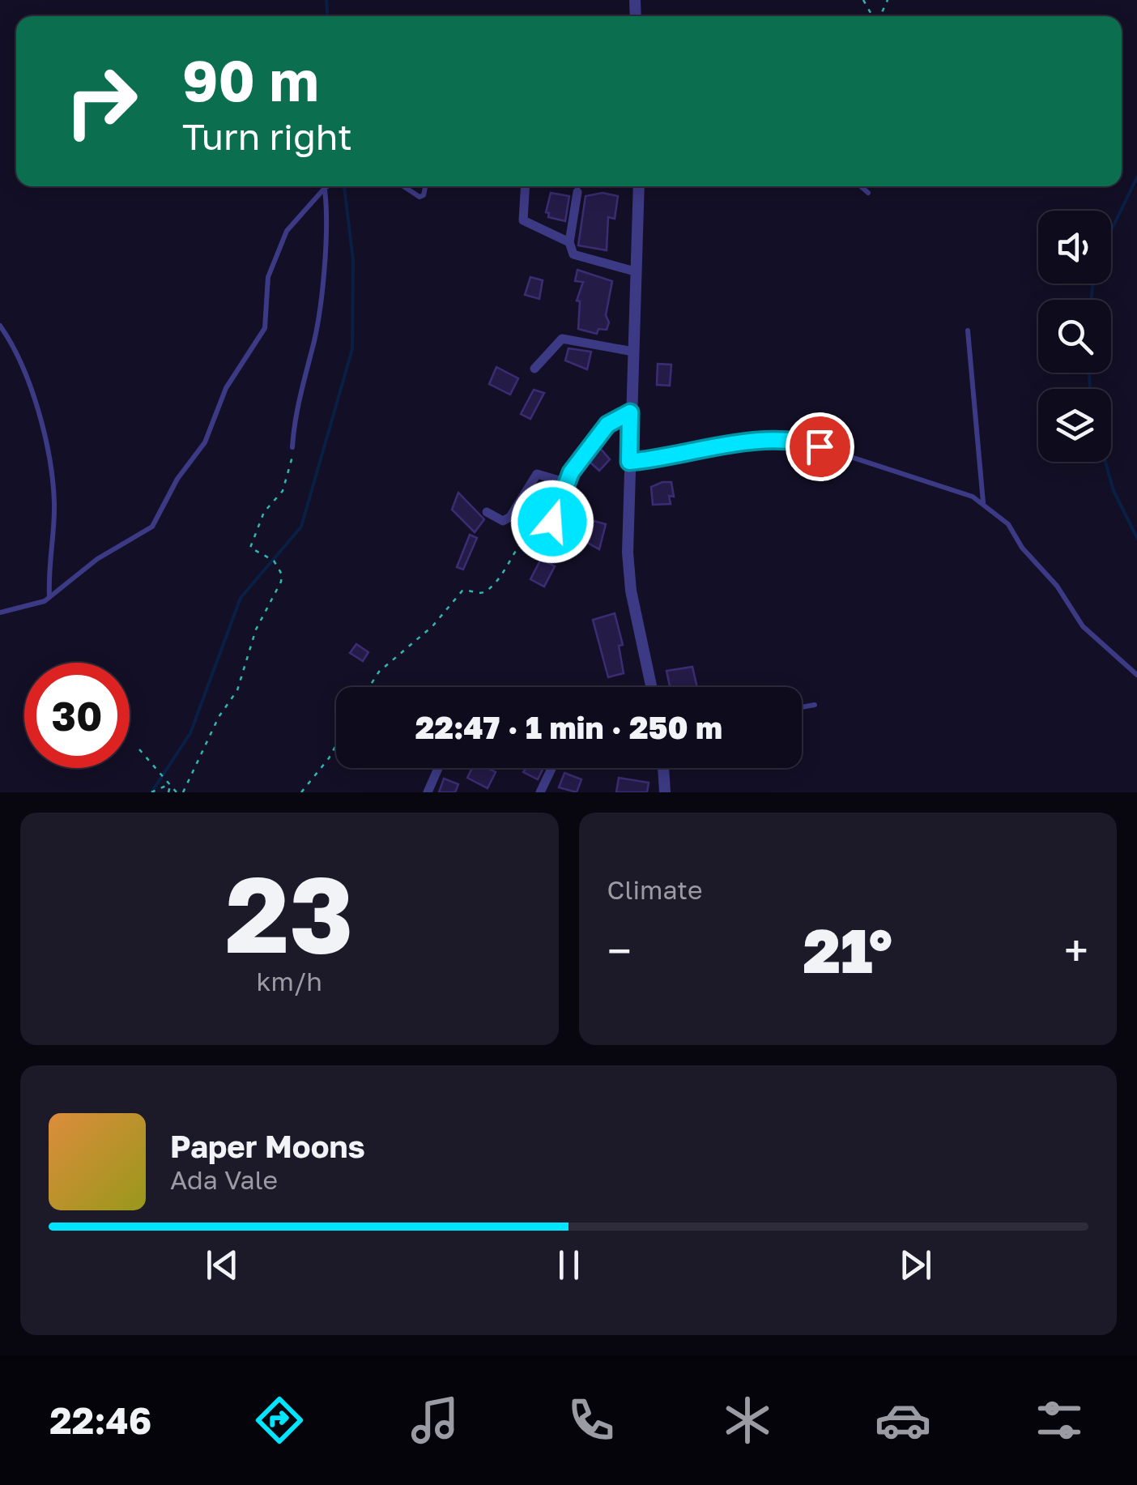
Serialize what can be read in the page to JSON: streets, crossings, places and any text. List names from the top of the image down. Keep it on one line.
{"page":{"turn":["90 m","Turn right"],"limit":"30","trip":"22:47 · 1 min · 250 m","tile":[["23","km/h"],"Climate"],"heat":["−","21°","+"],"song":["Paper Moons","Ada Vale"],"tabs":"22:46"}}
